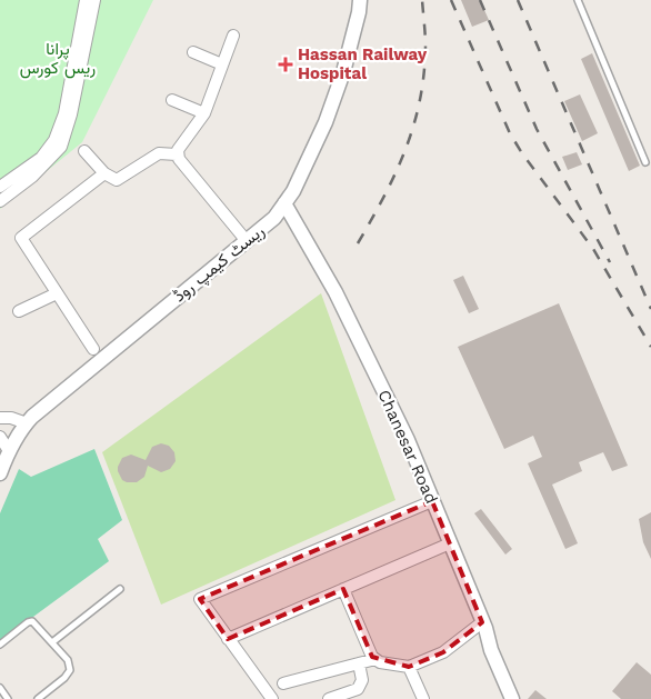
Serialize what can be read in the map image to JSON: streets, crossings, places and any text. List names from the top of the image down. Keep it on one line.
{"streets":{"street":["ریسٹ کیمپ روڈ","Chanesar Road"]},"crossings":[["ریسٹ کیمپ روڈ","Chanesar Road"]],"parks":["پرانا ریس کورس"],"places":{"health":["Hassan Railway Hospital"]}}
